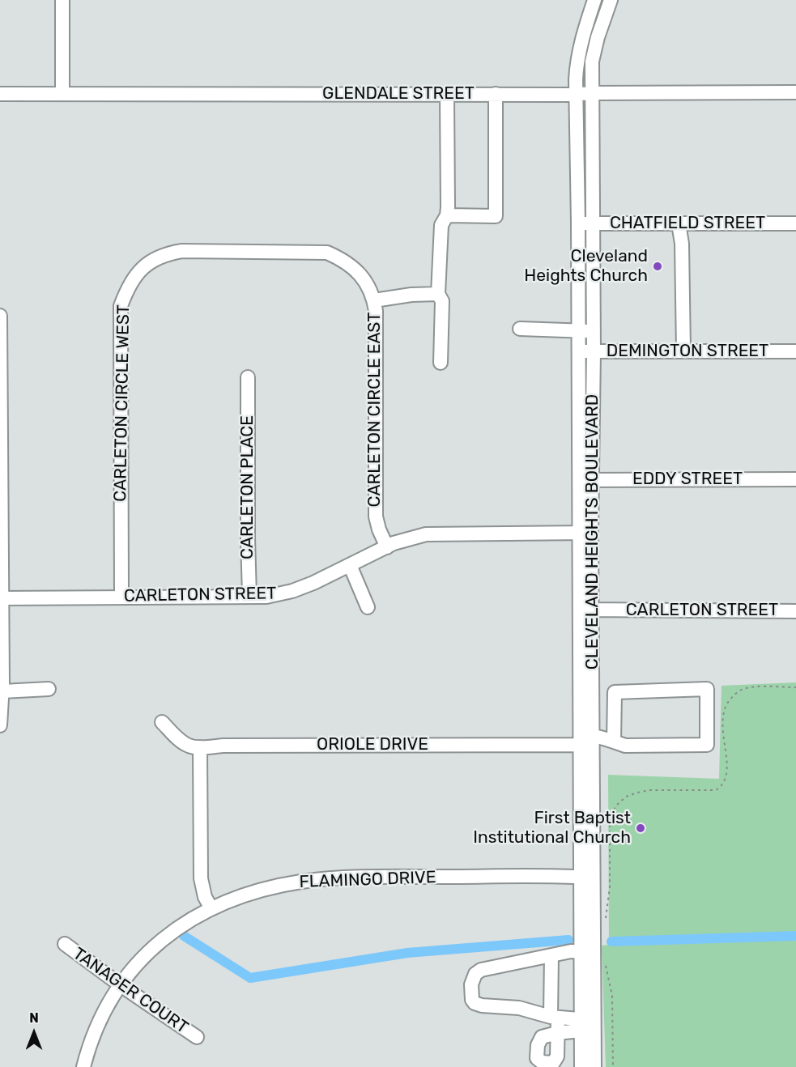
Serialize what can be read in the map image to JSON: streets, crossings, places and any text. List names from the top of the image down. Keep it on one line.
{"streets":{"street":["GLENDALE STREET","CHATFIELD STREET","DEMINGTON STREET","CARLETON CIRCLE WEST","CARLETON CIRCLE EAST","EDDY STREET","CARLETON PLACE","CLEVELAND HEIGHTS BOULEVARD","CARLETON STREET","ORIOLE DRIVE","FLAMINGO DRIVE","TANAGER COURT"]},"crossings":[["GLENDALE STREET","CLEVELAND HEIGHTS BOULEVARD"],["CHATFIELD STREET","CLEVELAND HEIGHTS BOULEVARD"],["DEMINGTON STREET","CLEVELAND HEIGHTS BOULEVARD"],["CARLETON CIRCLE WEST","CARLETON CIRCLE EAST"],["CARLETON CIRCLE WEST","CARLETON STREET"],["CARLETON CIRCLE EAST","CARLETON STREET"],["EDDY STREET","CLEVELAND HEIGHTS BOULEVARD"],["CARLETON PLACE","CARLETON STREET"],["CLEVELAND HEIGHTS BOULEVARD","CARLETON STREET"],["CLEVELAND HEIGHTS BOULEVARD","ORIOLE DRIVE"],["CLEVELAND HEIGHTS BOULEVARD","FLAMINGO DRIVE"],["FLAMINGO DRIVE","TANAGER COURT"]],"places":["Cleveland Heights Church","First Baptist Institutional Church"],"north":"top"}
